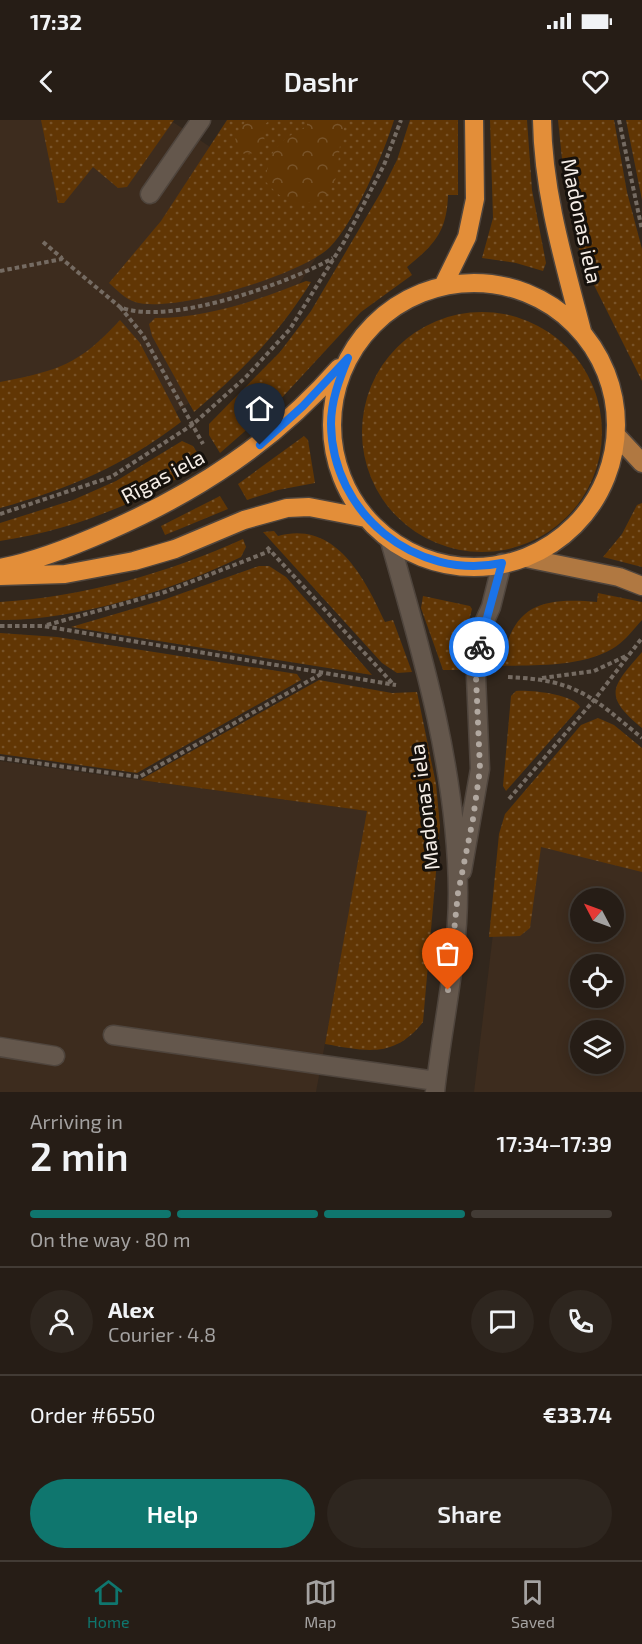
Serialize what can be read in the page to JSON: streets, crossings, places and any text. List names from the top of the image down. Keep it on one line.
{"streets":{"highway":["Madonas iela","Rīgas iela"]},"north":"top left","page":{"status":"17:32","header":"Dashr","heading":["2 min","Arriving in","17:34–17:39"],"panel":["Alex","Courier · 4.8","Order #6550","€33.74"],"bar":"On the way · 80 m","buttons":["Help","Share"],"tabs":["Home","Map","Saved"]}}
